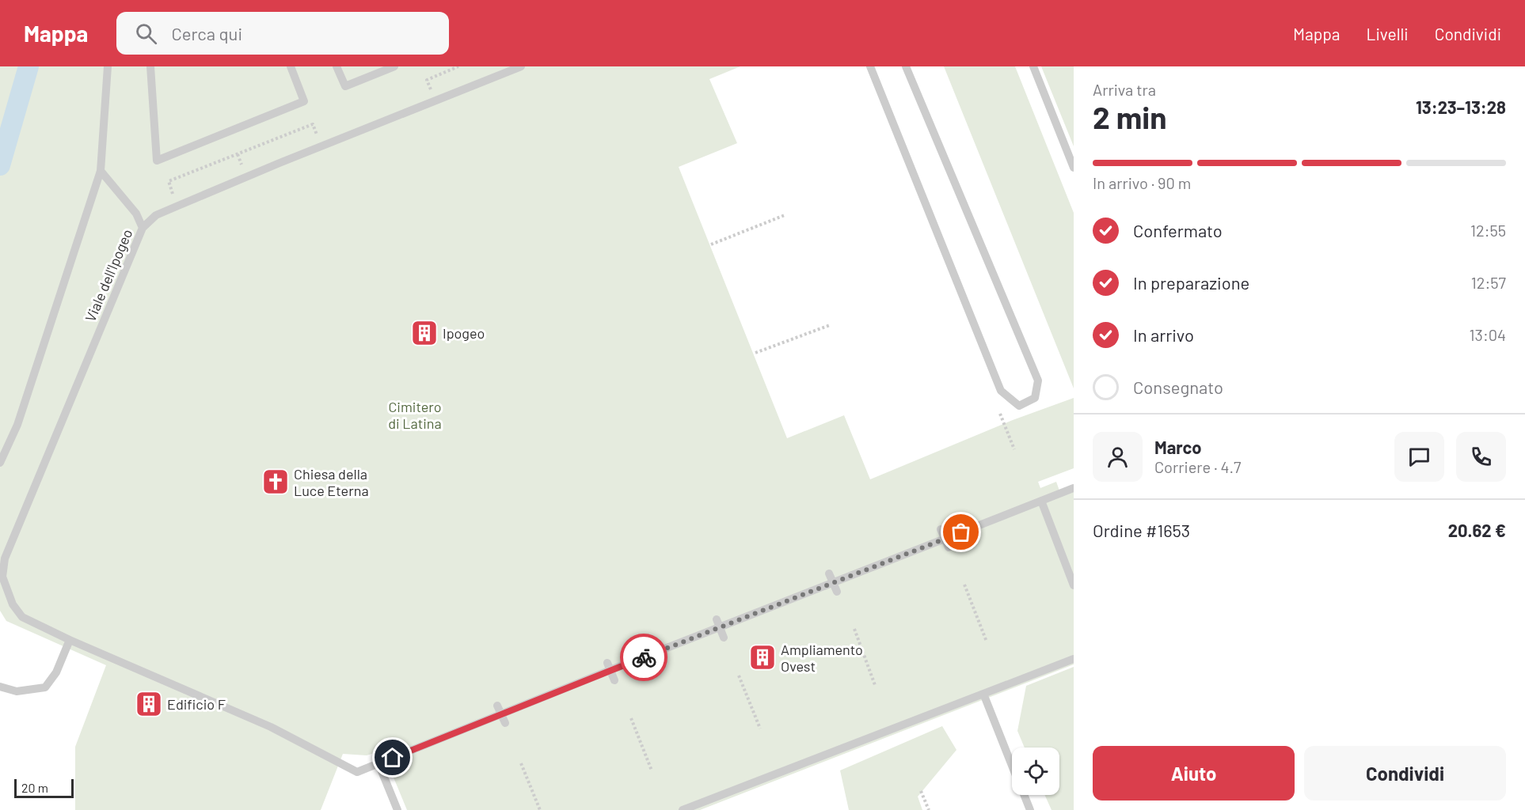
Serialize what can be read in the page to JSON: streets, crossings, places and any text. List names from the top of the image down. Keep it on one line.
{"streets":{"lane":["Viale dell'Ipogeo"]},"parks":["Cimitero di Latina"],"places":{"building":["Ipogeo","Ampliamento Ovest","Edificio F"],"church":["Chiesa della Luce Eterna"]},"scale_bar":"20 m","page":{"header":"Mappa","search":"Cerca qui","nav":["Mappa","Livelli","Condividi"],"heading":["2 min","Arriva tra","13:23–13:28"],"panel":["Marco","Corriere · 4.7","Ordine #1653","20.62 €"],"bar":"In arrivo · 90 m","list":[["Confermato","12:55"],["In preparazione","12:57"],["In arrivo","13:04"],"Consegnato"],"buttons":["Aiuto","Condividi"],"scale":"20 m"}}
